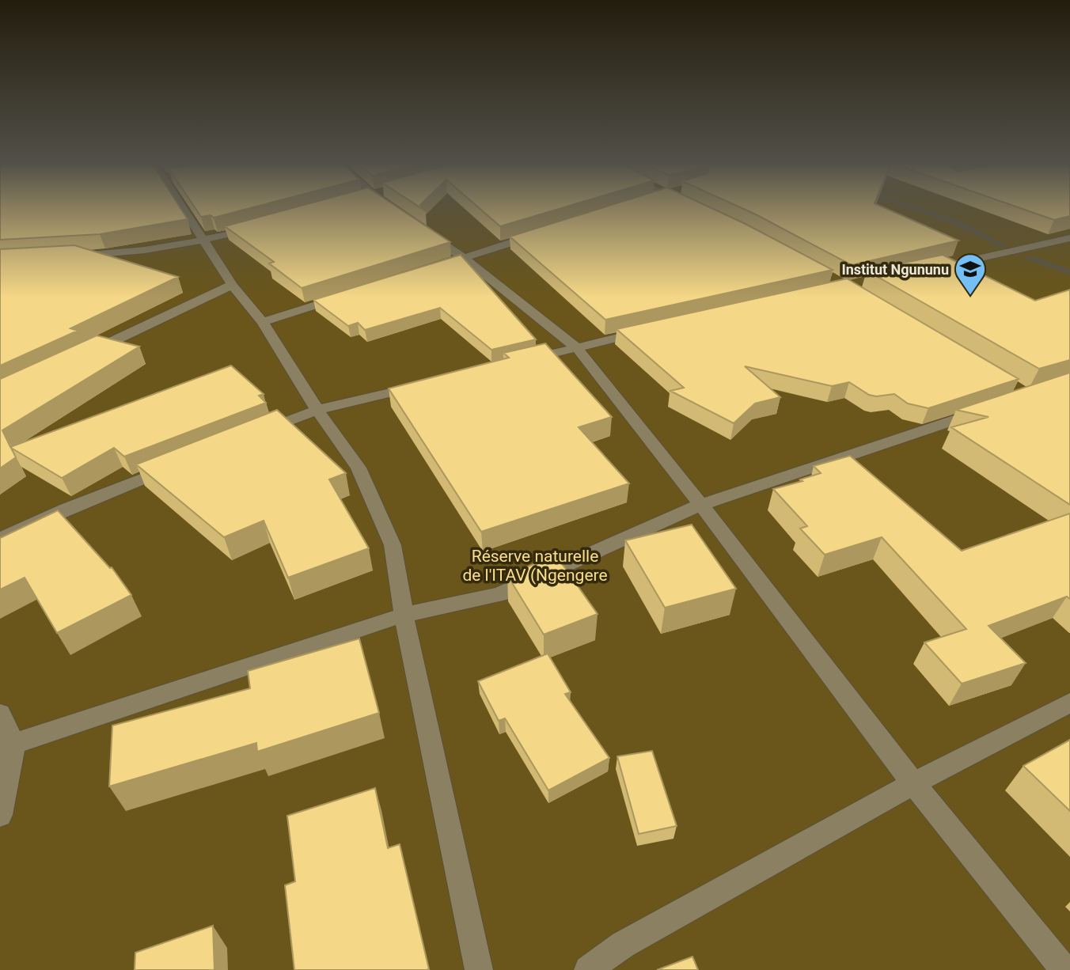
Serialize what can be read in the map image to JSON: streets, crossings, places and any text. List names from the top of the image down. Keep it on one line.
{"parks":["Réserve naturelle de l'ITAV (Ngengere"],"places":{"school or university":["Institut Ngununu"]}}
